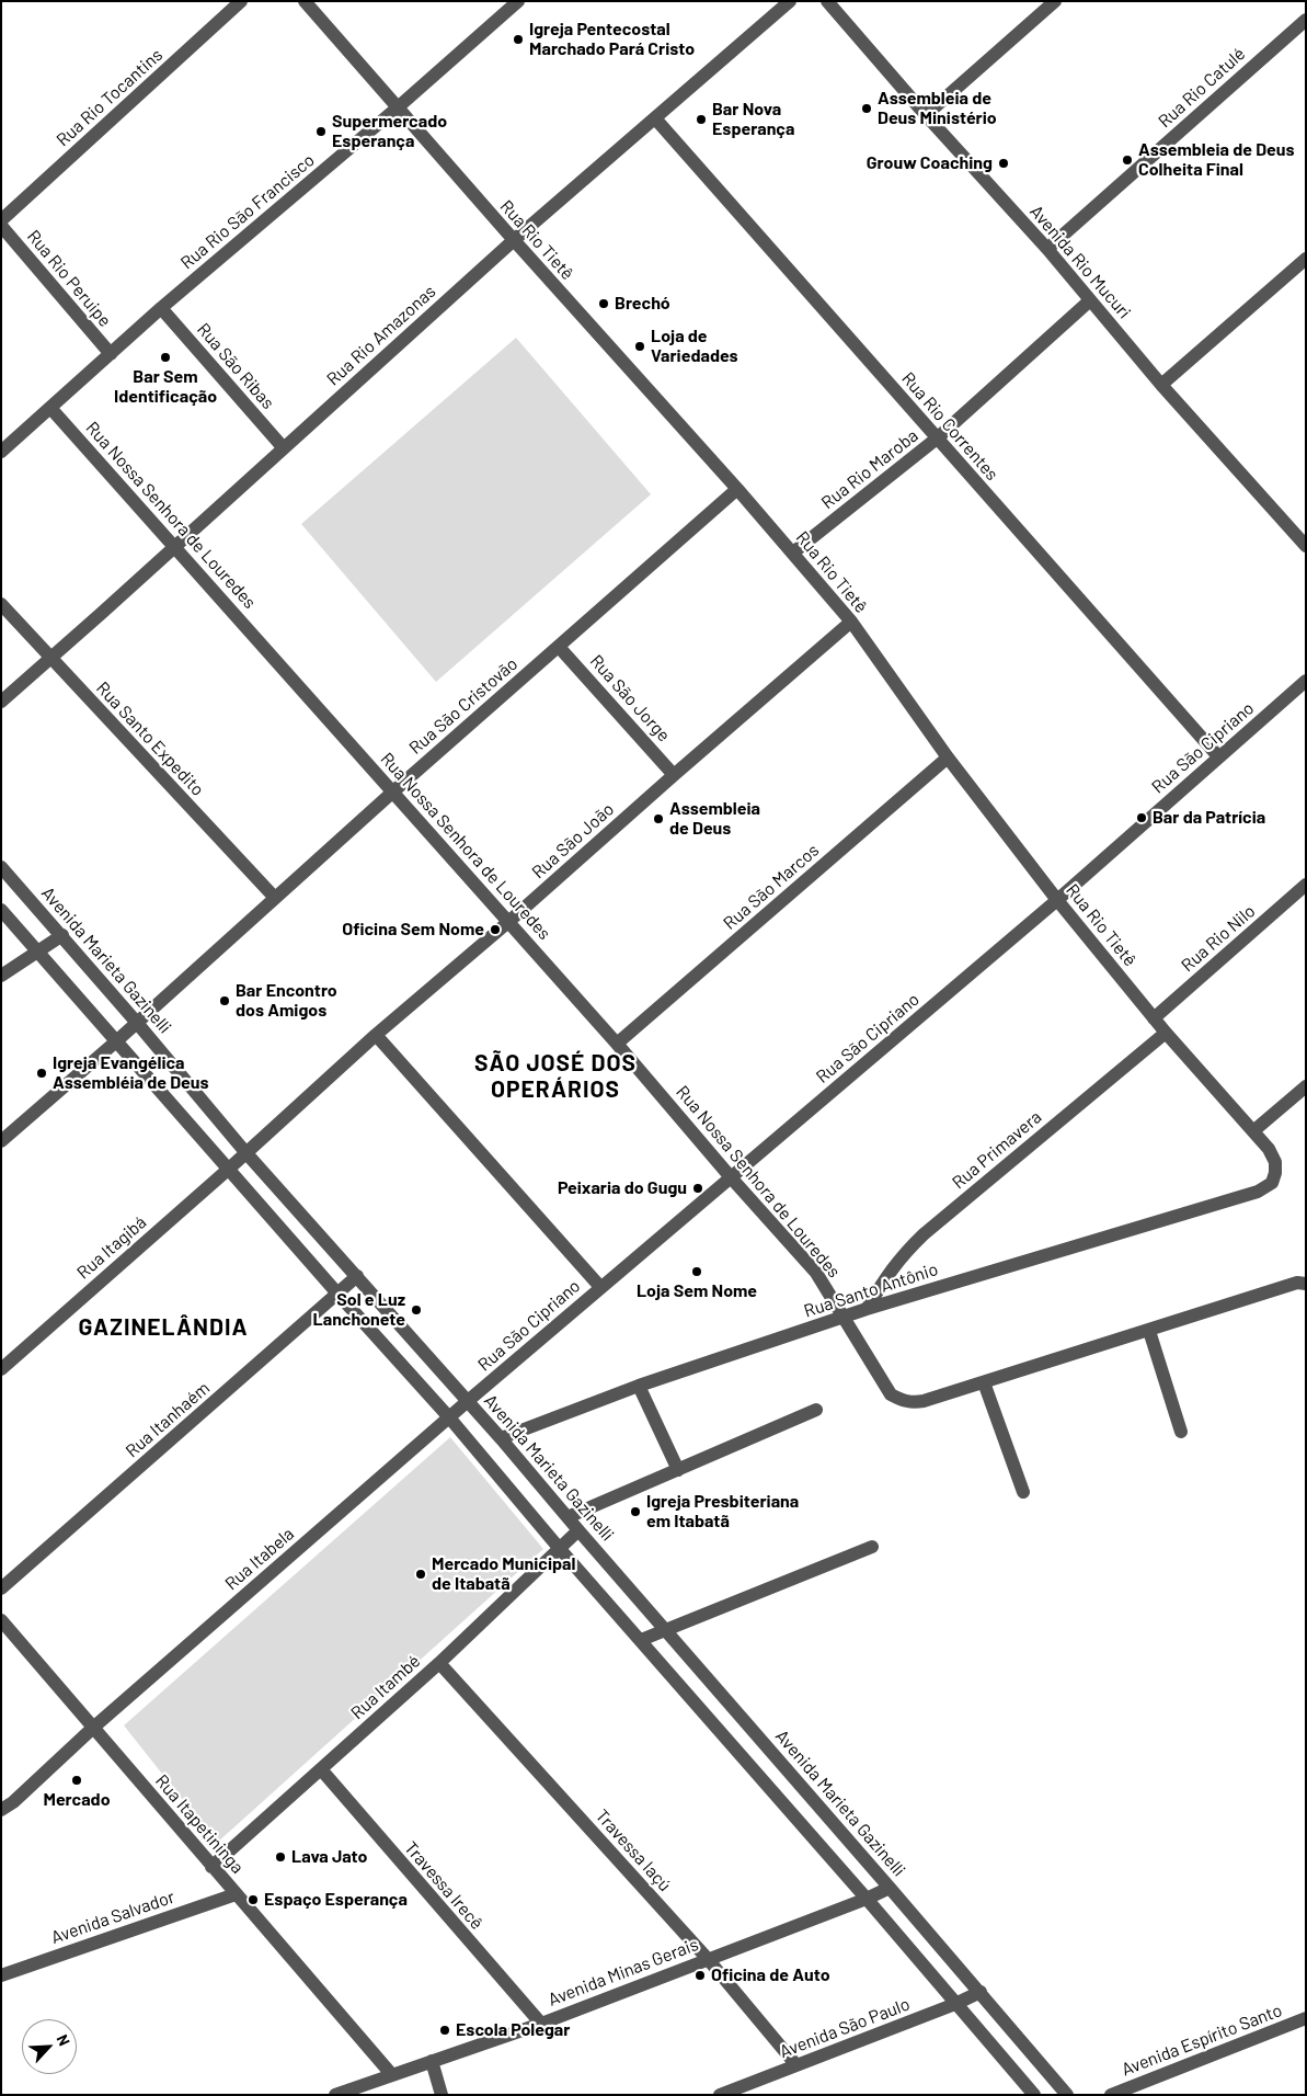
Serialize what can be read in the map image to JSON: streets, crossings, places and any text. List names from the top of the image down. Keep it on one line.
{"streets":{"street":["Rua Rio Catulé","Rua Rio Tocantins","Rua Rio São Francisco","Rua Rio Tietê","Avenida Rio Mucuri","Rua Rio Peruipe","Rua Rio Amazonas","Rua São Ribas","Rua Rio Correntes","Rua Rio Maroba","Rua Nossa Senhora de Louredes","Rua São Jorge","Rua São Cristovão","Rua Santo Expedito","Rua São Cipriano","Rua São João","Rua São Marcos","Rua Rio Nilo","Avenida Marieta Gazinelli","Rua Primavera","Rua Itagibá","Rua Santo Antônio","Rua Itanhaém","Rua Itabela","Rua Itambé","Rua Itapetininga","Travessa Iaçú","Travessa Irecê","Avenida Salvador","Avenida Minas Gerais","Avenida São Paulo","Avenida Espírito Santo"]},"crossings":[["Rua Rio Catulé","Avenida Rio Mucuri"],["Rua Rio São Francisco","Rua Rio Tietê"],["Rua Rio São Francisco","Rua Rio Peruipe"],["Rua Rio São Francisco","Rua São Ribas"],["Rua Rio São Francisco","Rua Nossa Senhora de Louredes"],["Rua Rio Tietê","Rua Rio Amazonas"],["Rua Rio Tietê","Rua Rio Maroba"],["Rua Rio Tietê","Rua São Cristovão"],["Rua Rio Tietê","Rua São Cipriano"],["Rua Rio Tietê","Rua São João"],["Rua Rio Tietê","Rua São Marcos"],["Rua Rio Tietê","Rua Rio Nilo"],["Rua Rio Tietê","Rua Primavera"],["Rua Rio Tietê","Rua Santo Antônio"],["Avenida Rio Mucuri","Rua Rio Maroba"],["Rua Rio Amazonas","Rua São Ribas"],["Rua Rio Amazonas","Rua Rio Correntes"],["Rua Rio Amazonas","Rua Nossa Senhora de Louredes"],["Rua Rio Amazonas","Rua Santo Expedito"],["Rua Rio Correntes","Rua Rio Maroba"],["Rua Rio Correntes","Rua São Cipriano"],["Rua Nossa Senhora de Louredes","Rua São Cristovão"],["Rua Nossa Senhora de Louredes","Rua São Cipriano"],["Rua Nossa Senhora de Louredes","Rua São João"],["Rua Nossa Senhora de Louredes","Rua São Marcos"],["Rua Nossa Senhora de Louredes","Rua Santo Antônio"],["Rua São Jorge","Rua São Cristovão"],["Rua São Jorge","Rua São João"],["Rua São Cristovão","Rua Santo Expedito"],["Rua São Cristovão","Avenida Marieta Gazinelli"],["Rua São Cipriano","Avenida Marieta Gazinelli"],["Rua São Cipriano","Rua Itabela"],["Rua São João","Avenida Marieta Gazinelli"],["Rua São João","Rua Itagibá"],["Avenida Marieta Gazinelli","Rua Itagibá"],["Avenida Marieta Gazinelli","Rua Santo Antônio"],["Avenida Marieta Gazinelli","Rua Itanhaém"],["Avenida Marieta Gazinelli","Rua Itambé"],["Avenida Marieta Gazinelli","Avenida Minas Gerais"],["Avenida Marieta Gazinelli","Avenida São Paulo"],["Rua Primavera","Rua Santo Antônio"],["Rua Itabela","Rua Itapetininga"],["Rua Itambé","Rua Itapetininga"],["Rua Itambé","Travessa Iaçú"],["Rua Itambé","Travessa Irecê"],["Rua Itapetininga","Avenida Salvador"],["Rua Itapetininga","Avenida Minas Gerais"],["Travessa Iaçú","Avenida Minas Gerais"],["Travessa Iaçú","Avenida São Paulo"],["Travessa Irecê","Avenida Minas Gerais"]],"districts":["SÃO JOSÉ DOS OPERÁRIOS","GAZINELÂNDIA"],"places":["Igreja Pentecostal Marchado Pará Cristo","Assembleia de Deus Ministério","Bar Nova Esperança","Supermercado Esperança","Assembleia de Deus Colheita Final","Grouw Coaching","Brechó","Loja de Variedades","Bar Sem Identificação","Bar da Patrícia","Assembleia de Deus","Oficina Sem Nome","Bar Encontro dos Amigos","Igreja Evangélica Assembléia de Deus","Peixaria do Gugu","Loja Sem Nome","Sol e Luz Lanchonete","Igreja Presbiteriana em Itabatã","Mercado Municipal de Itabatã","Mercado","Lava Jato","Espaço Esperança","Oficina de Auto","Escola Polegar"],"north":"top right"}
